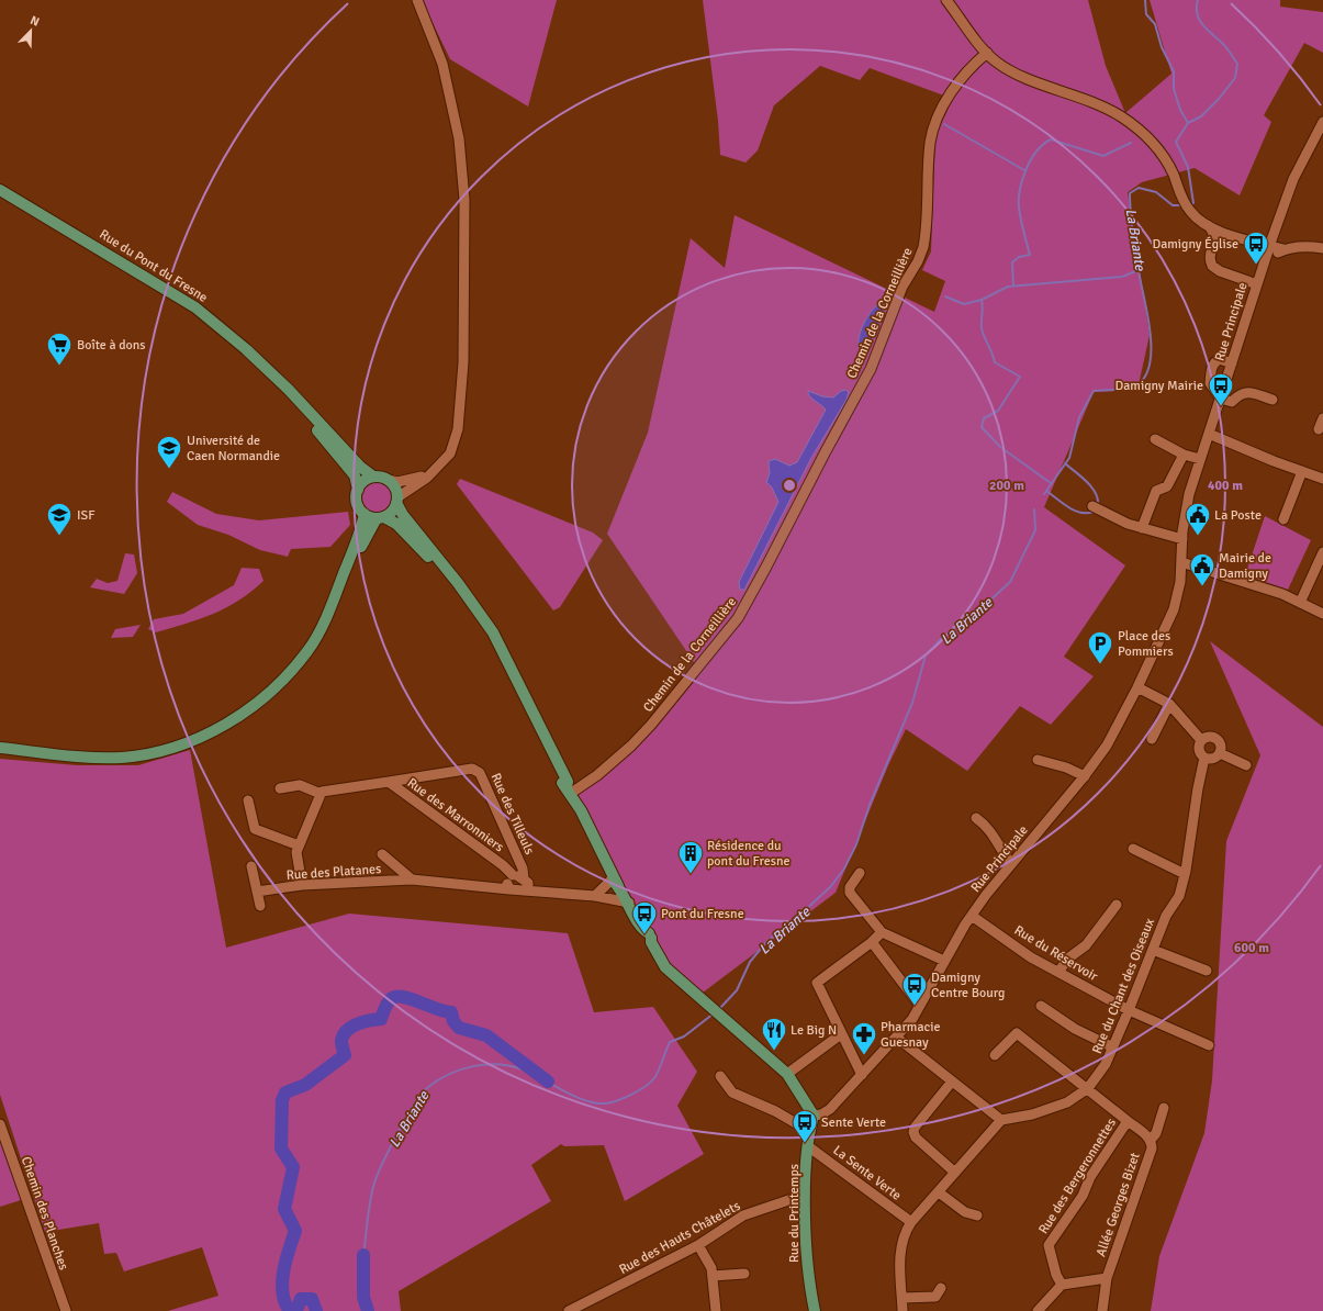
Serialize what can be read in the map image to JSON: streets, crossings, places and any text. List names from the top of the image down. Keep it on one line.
{"streets":{"main road":["Rue du Pont du Fresne","Rue du Printemps"],"street":["Chemin de la Corneillière","Rue Principale","Rue des Tilleuls","Rue des Marronniers","Rue des Platanes","Rue du Réservoir","Rue du Chant des Oiseaux","La Sente Verte","Rue des Bergeronnettes","Allée Georges Bizet","Chemin des Planches","Rue des Hauts Châtelets"]},"crossings":[["Rue Principale","Rue du Réservoir"],["Rue Principale","Rue du Printemps"],["Rue des Tilleuls","Rue des Marronniers"],["Rue des Tilleuls","Rue des Platanes"],["Rue du Réservoir","Rue du Chant des Oiseaux"],["Rue du Chant des Oiseaux","Rue des Bergeronnettes"],["La Sente Verte","Rue du Printemps"],["Rue des Bergeronnettes","Allée Georges Bizet"],["Rue du Printemps","Rue des Hauts Châtelets"]],"water":["La Briante"],"places":{"bus stop":["Damigny Église","Damigny Mairie","Pont du Fresne","Damigny Centre Bourg","Sente Verte"],"supermarket":["Boîte à dons"],"school or university":["Université de Caen Normandie","ISF"],"public building":["La Poste","Mairie de Damigny"],"parking":["Place des Pommiers"],"building":["Résidence du pont du Fresne"],"restaurant":["Le Big N"],"pharmacy":["Pharmacie Guesnay"]},"north":"top right","rings":["200 m","400 m","600 m"]}
